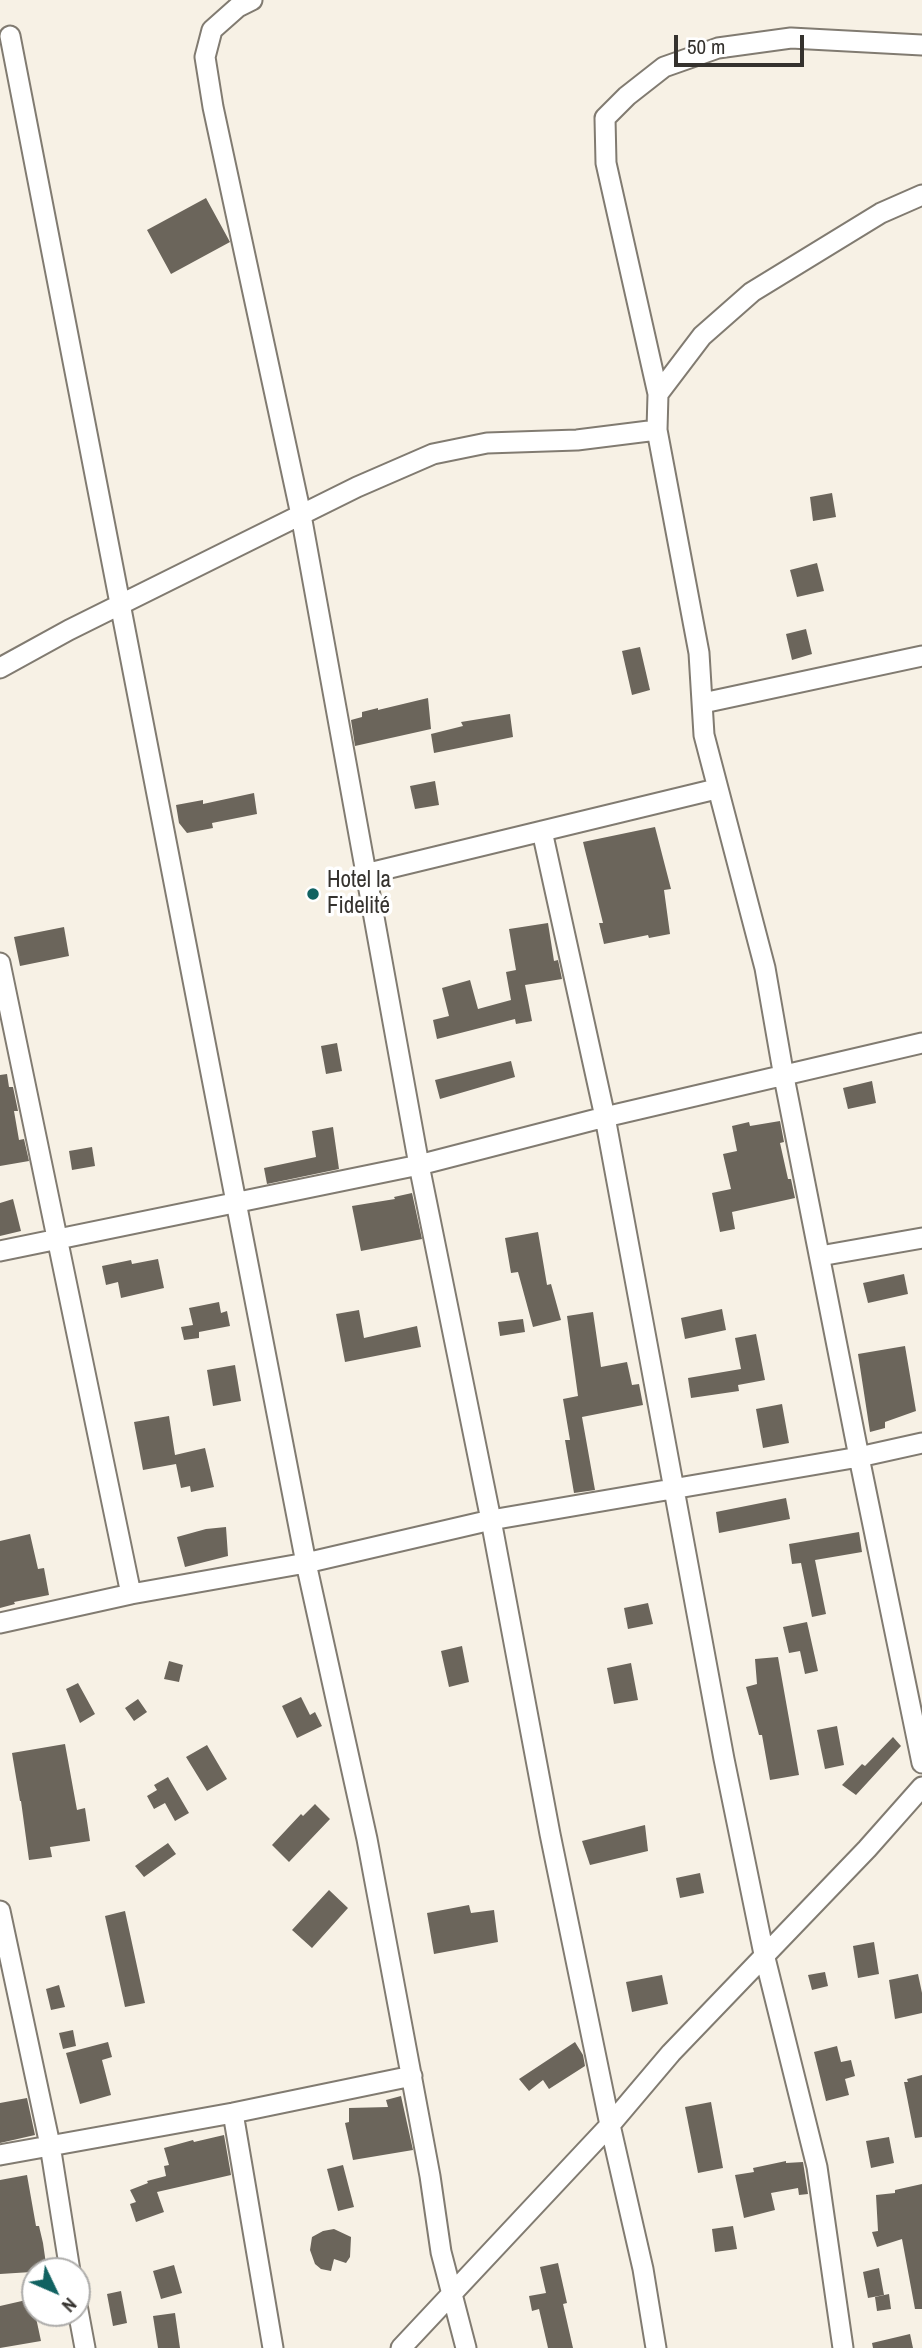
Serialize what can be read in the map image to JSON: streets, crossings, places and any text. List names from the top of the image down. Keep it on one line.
{"places":["Hotel la Fidelité"],"scale_bar":"50 m","north":"bottom right"}
